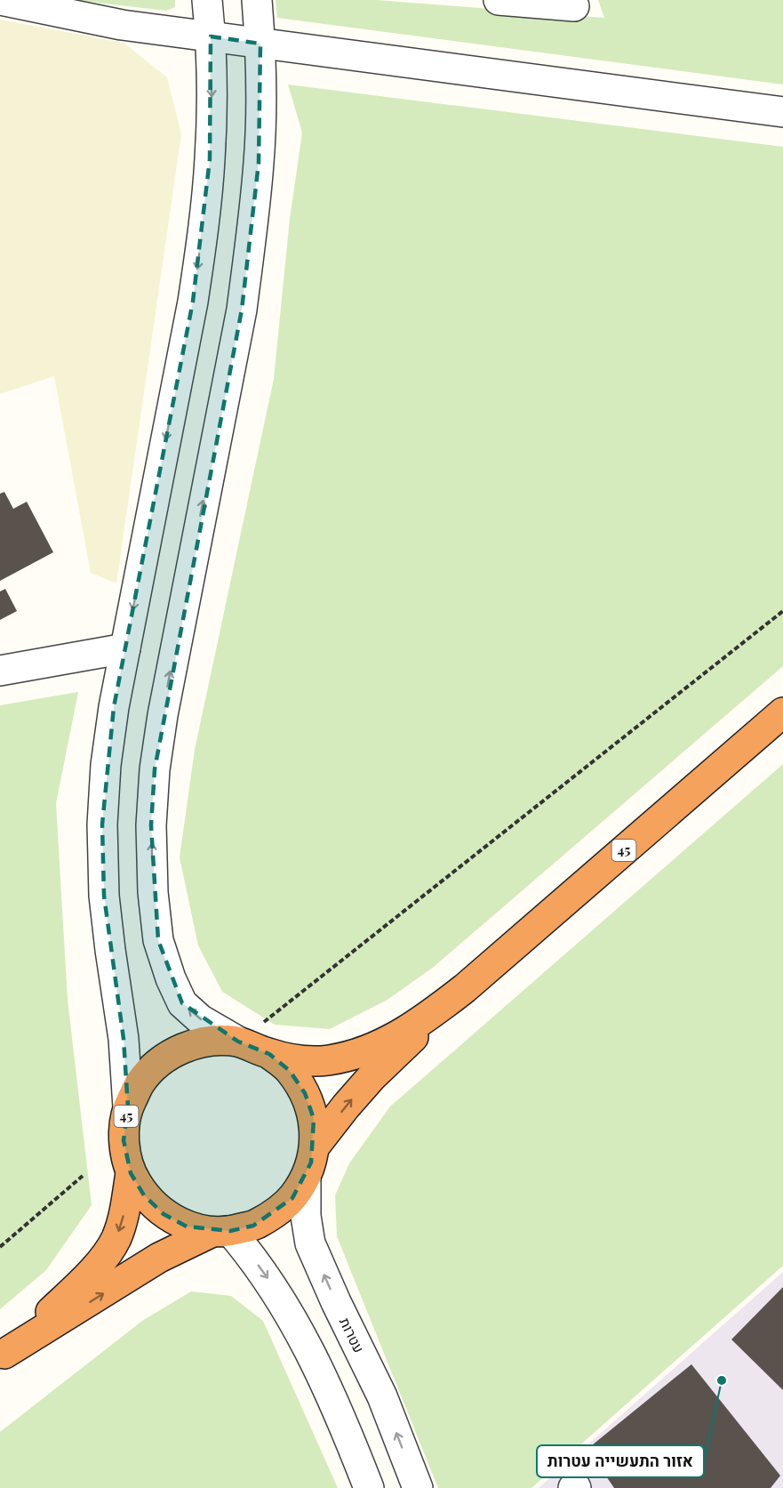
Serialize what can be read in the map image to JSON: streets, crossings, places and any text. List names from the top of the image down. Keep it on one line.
{"streets":{"highway":["45"],"street":["עטרות"]},"crossings":[["45","עטרות"]],"places":["אזור התעשייה עטרות"]}
